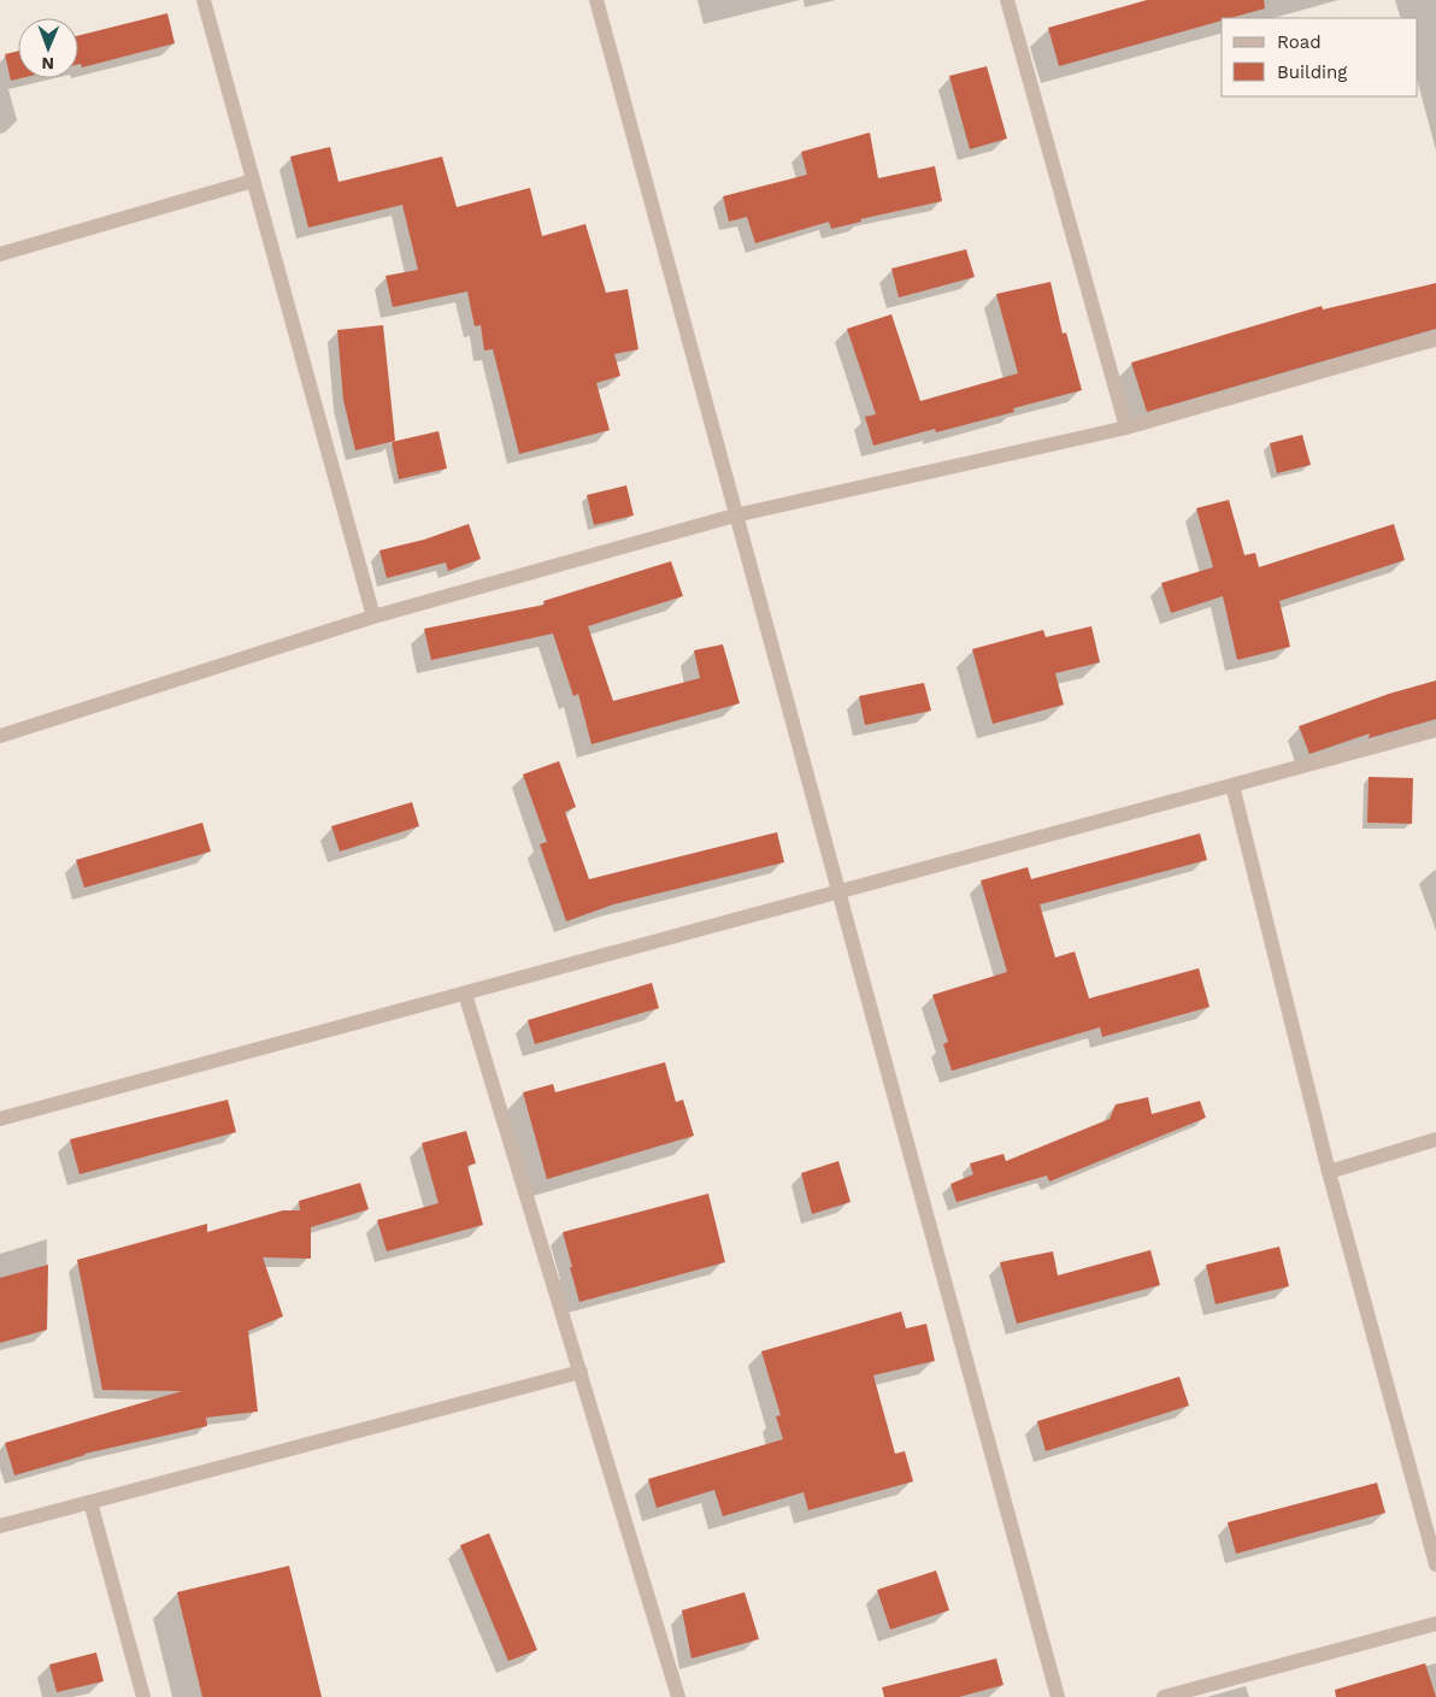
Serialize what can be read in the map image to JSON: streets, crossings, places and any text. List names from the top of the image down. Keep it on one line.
{"legend":["Road","Building"],"north":"bottom"}
